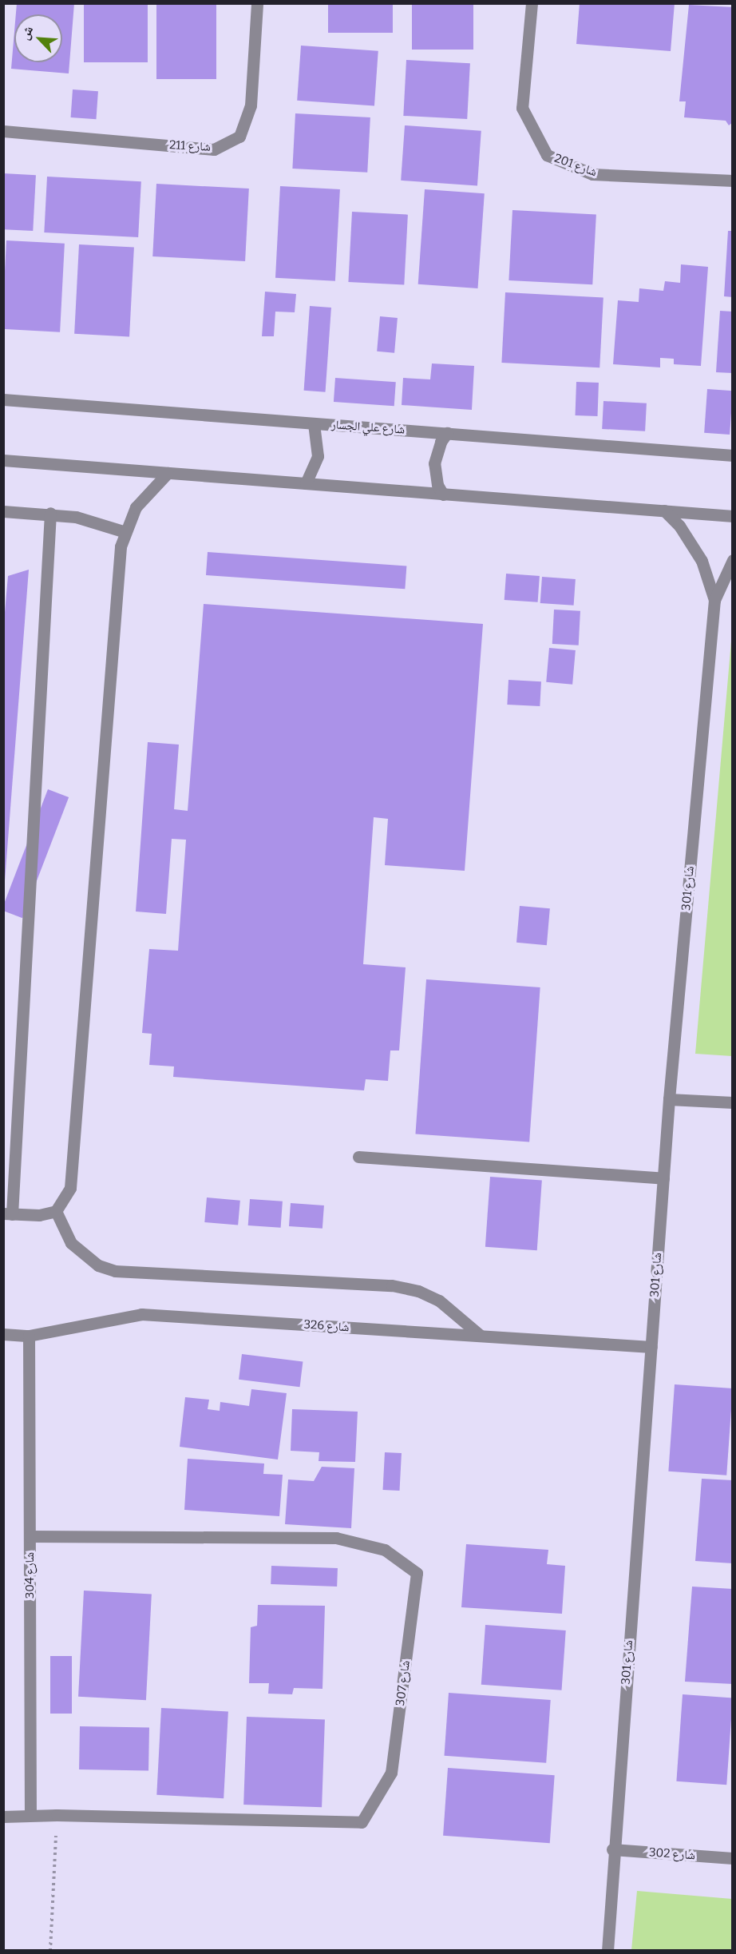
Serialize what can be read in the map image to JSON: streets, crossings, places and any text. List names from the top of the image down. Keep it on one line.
{"streets":{"street":["شارع 211","شارع 201","شارع علي الجسار","شارع 301","شارع 326","شارع 304","شارع 307","شارع 302"]},"crossings":[["شارع 301","شارع 326"],["شارع 301","شارع 302"],["شارع 326","شارع 304"],["شارع 304","شارع 307"]],"north":"top left"}
